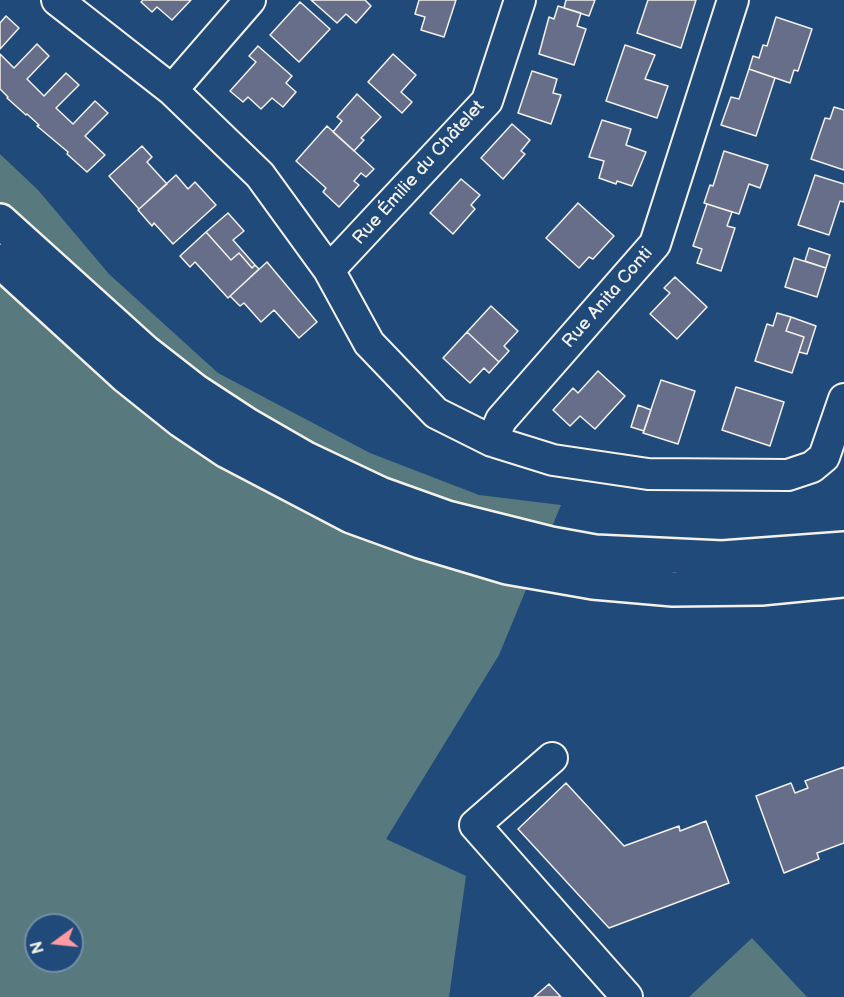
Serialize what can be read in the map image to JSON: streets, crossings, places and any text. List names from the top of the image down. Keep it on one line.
{"streets":{"street":["Rue Émilie du Châtelet","Rue Anita Conti"]},"north":"left"}
